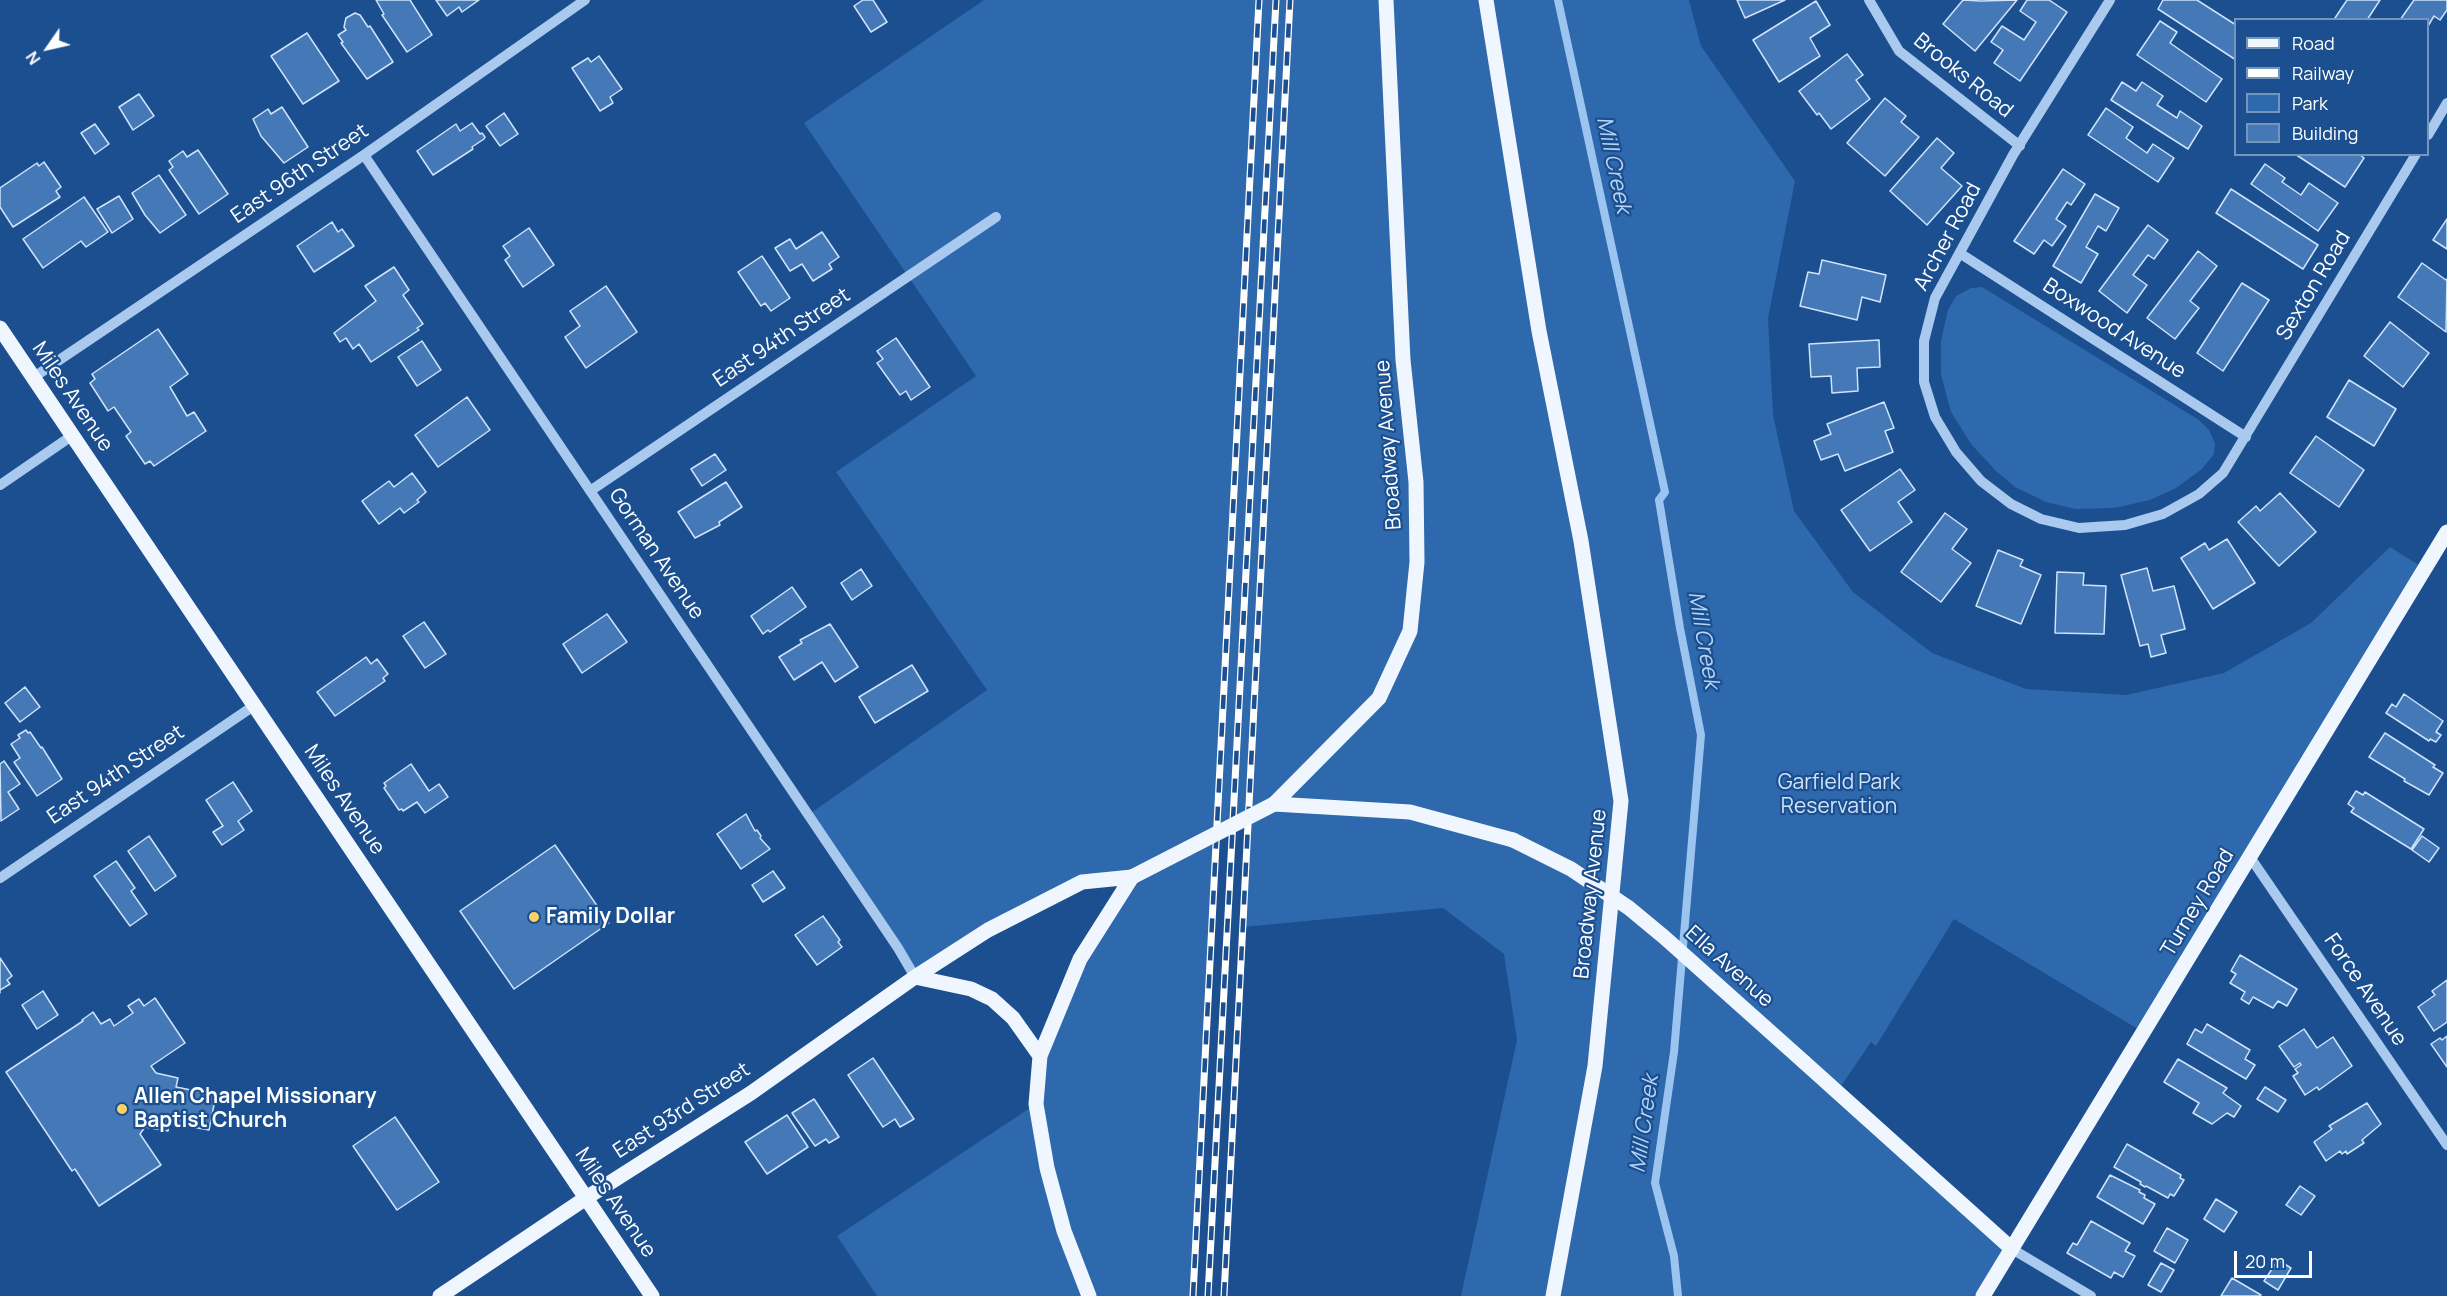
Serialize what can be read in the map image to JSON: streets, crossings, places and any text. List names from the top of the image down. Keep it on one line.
{"streets":{"main road":["Miles Avenue","Broadway Avenue","Turney Road","Ella Avenue","East 93rd Street"],"street":["Brooks Road","East 96th Street","Archer Road","Sexton Road","Boxwood Avenue","East 94th Street","Gorman Avenue","Force Avenue"]},"crossings":[["Brooks Road","Archer Road"],["East 96th Street","Miles Avenue"],["East 96th Street","Gorman Avenue"],["Archer Road","Sexton Road"],["Archer Road","Boxwood Avenue"],["Sexton Road","Boxwood Avenue"],["East 94th Street","Miles Avenue"],["East 94th Street","Gorman Avenue"],["Miles Avenue","East 93rd Street"],["Broadway Avenue","Ella Avenue"],["Broadway Avenue","East 93rd Street"],["Gorman Avenue","East 93rd Street"],["Turney Road","Ella Avenue"],["Turney Road","Force Avenue"]],"water":["Mill Creek"],"parks":["Garfield Park Reservation"],"places":["Family Dollar","Allen Chapel Missionary Baptist Church"],"legend":["Road","Railway","Park","Building"],"scale_bar":"20 m","north":"bottom left"}
